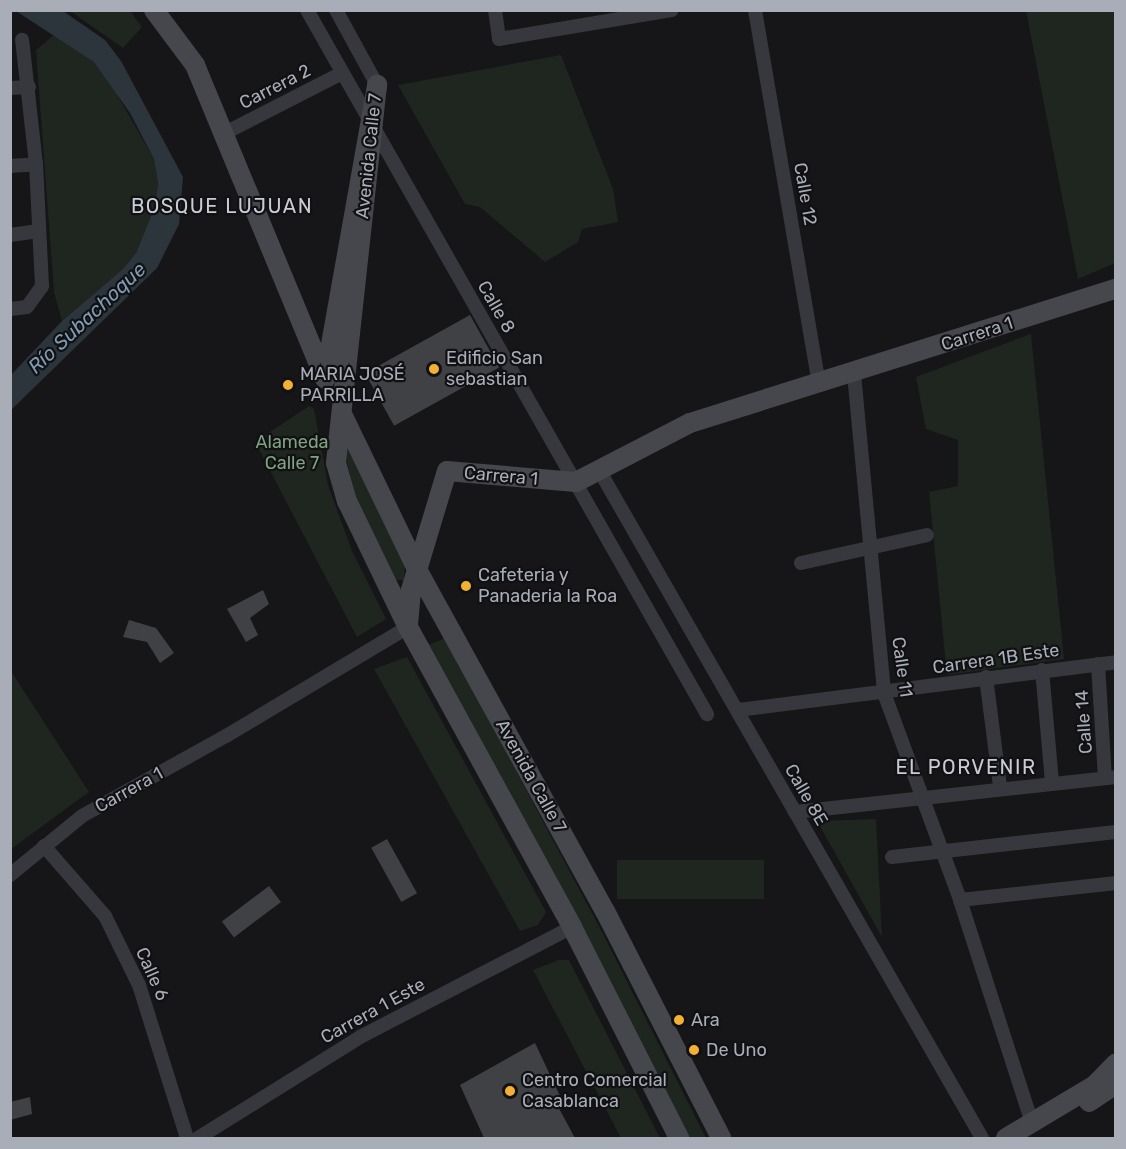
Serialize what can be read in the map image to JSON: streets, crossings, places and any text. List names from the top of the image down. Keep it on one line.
{"streets":{"main road":["Avenida Calle 7","Carrera 1"],"street":["Carrera 2","Calle 12","Calle 8","Carrera 1B Este","Calle 11","Calle 14","Calle 8E","Calle 6","Carrera 1 Este"]},"crossings":[["Carrera 2","Avenida Calle 7"],["Carrera 2","Calle 8"],["Avenida Calle 7","Carrera 1"],["Avenida Calle 7","Carrera 1 Este"],["Calle 12","Carrera 1"],["Calle 8","Carrera 1"],["Carrera 1","Calle 11"],["Carrera 1","Calle 8E"],["Carrera 1","Calle 6"],["Carrera 1B Este","Calle 11"],["Carrera 1B Este","Calle 14"],["Carrera 1B Este","Calle 8E"]],"districts":["BOSQUE LUJUAN","EL PORVENIR"],"water":["Río Subachoque"],"parks":["Alameda Calle 7"],"places":["Edificio San sebastian","MARIA JOSÉ PARRILLA","Cafeteria y Panaderia la Roa","Ara","De Uno","Centro Comercial Casablanca"]}
